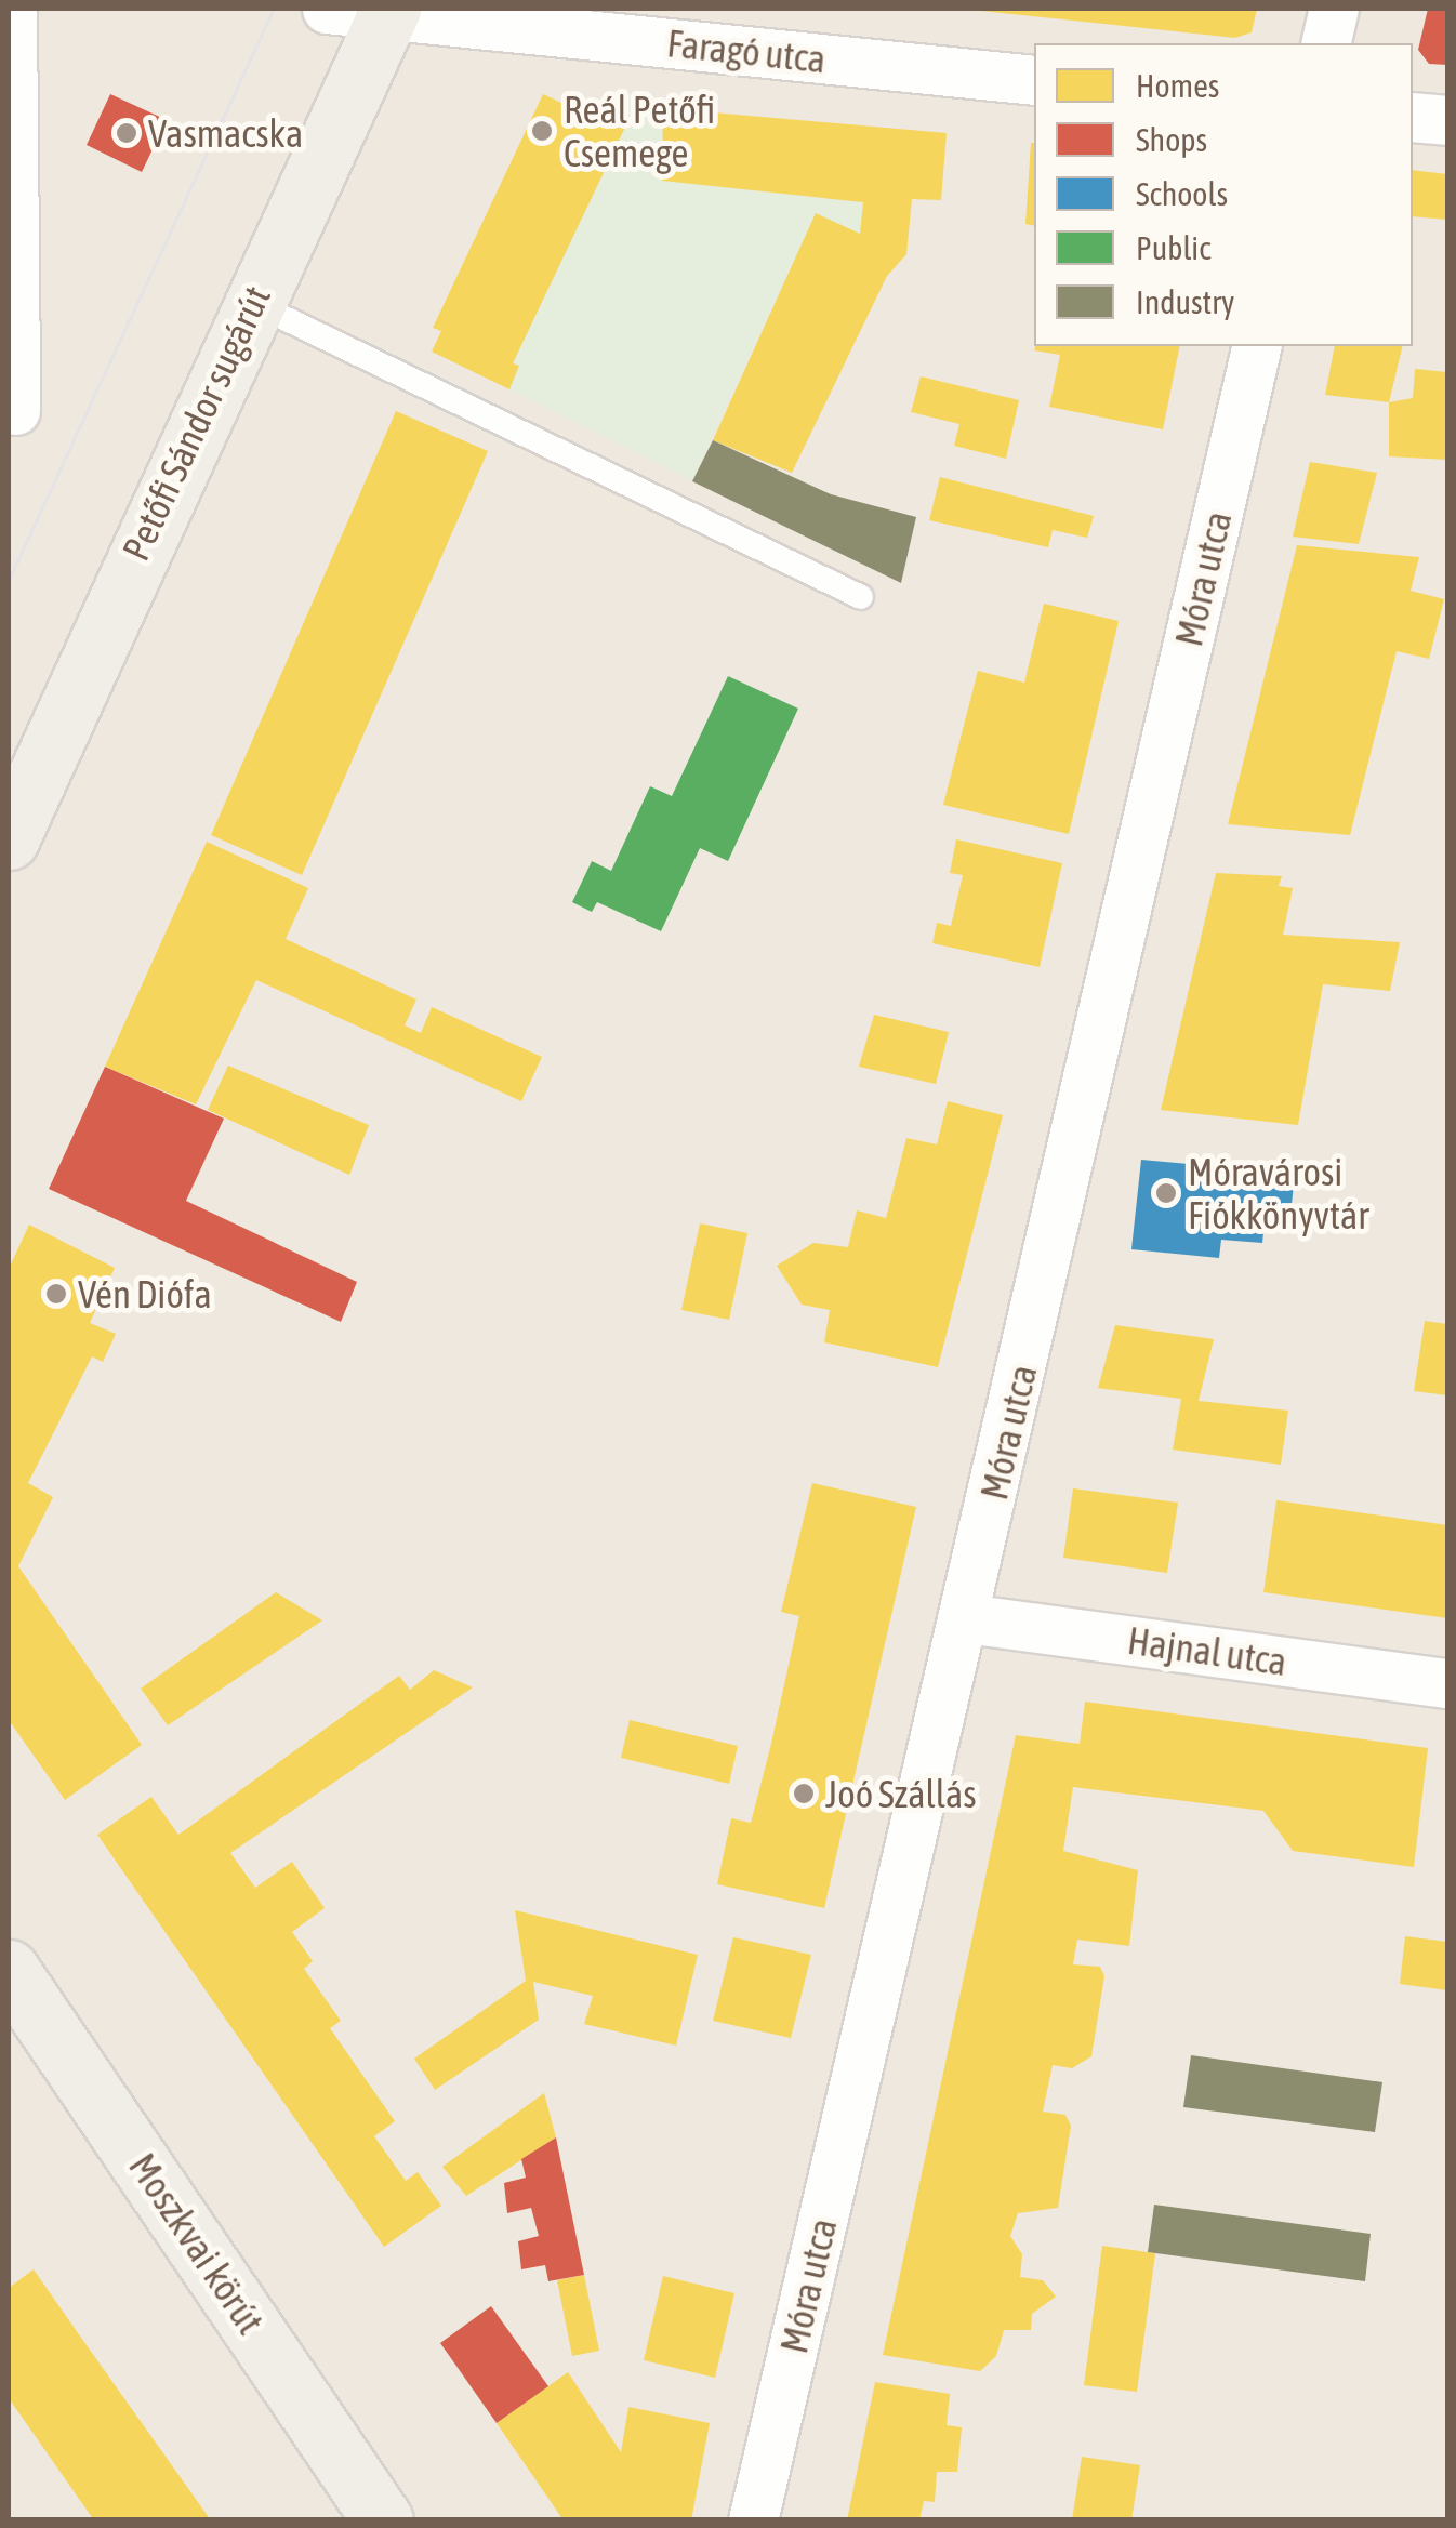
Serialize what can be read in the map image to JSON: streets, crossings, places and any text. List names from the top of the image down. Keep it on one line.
{"streets":{"main road":["Petőfi Sándor sugárút","Moszkvai körút"],"street":["Faragó utca","Móra utca","Hajnal utca"]},"crossings":[["Faragó utca","Petőfi Sándor sugárút"],["Móra utca","Hajnal utca"]],"places":["Reál Petőfi Csemege","Vasmacska","Móravárosi Fiókkönyvtár","Vén Diófa","Joó Szállás"],"legend":["Homes","Shops","Schools","Public","Industry"]}
